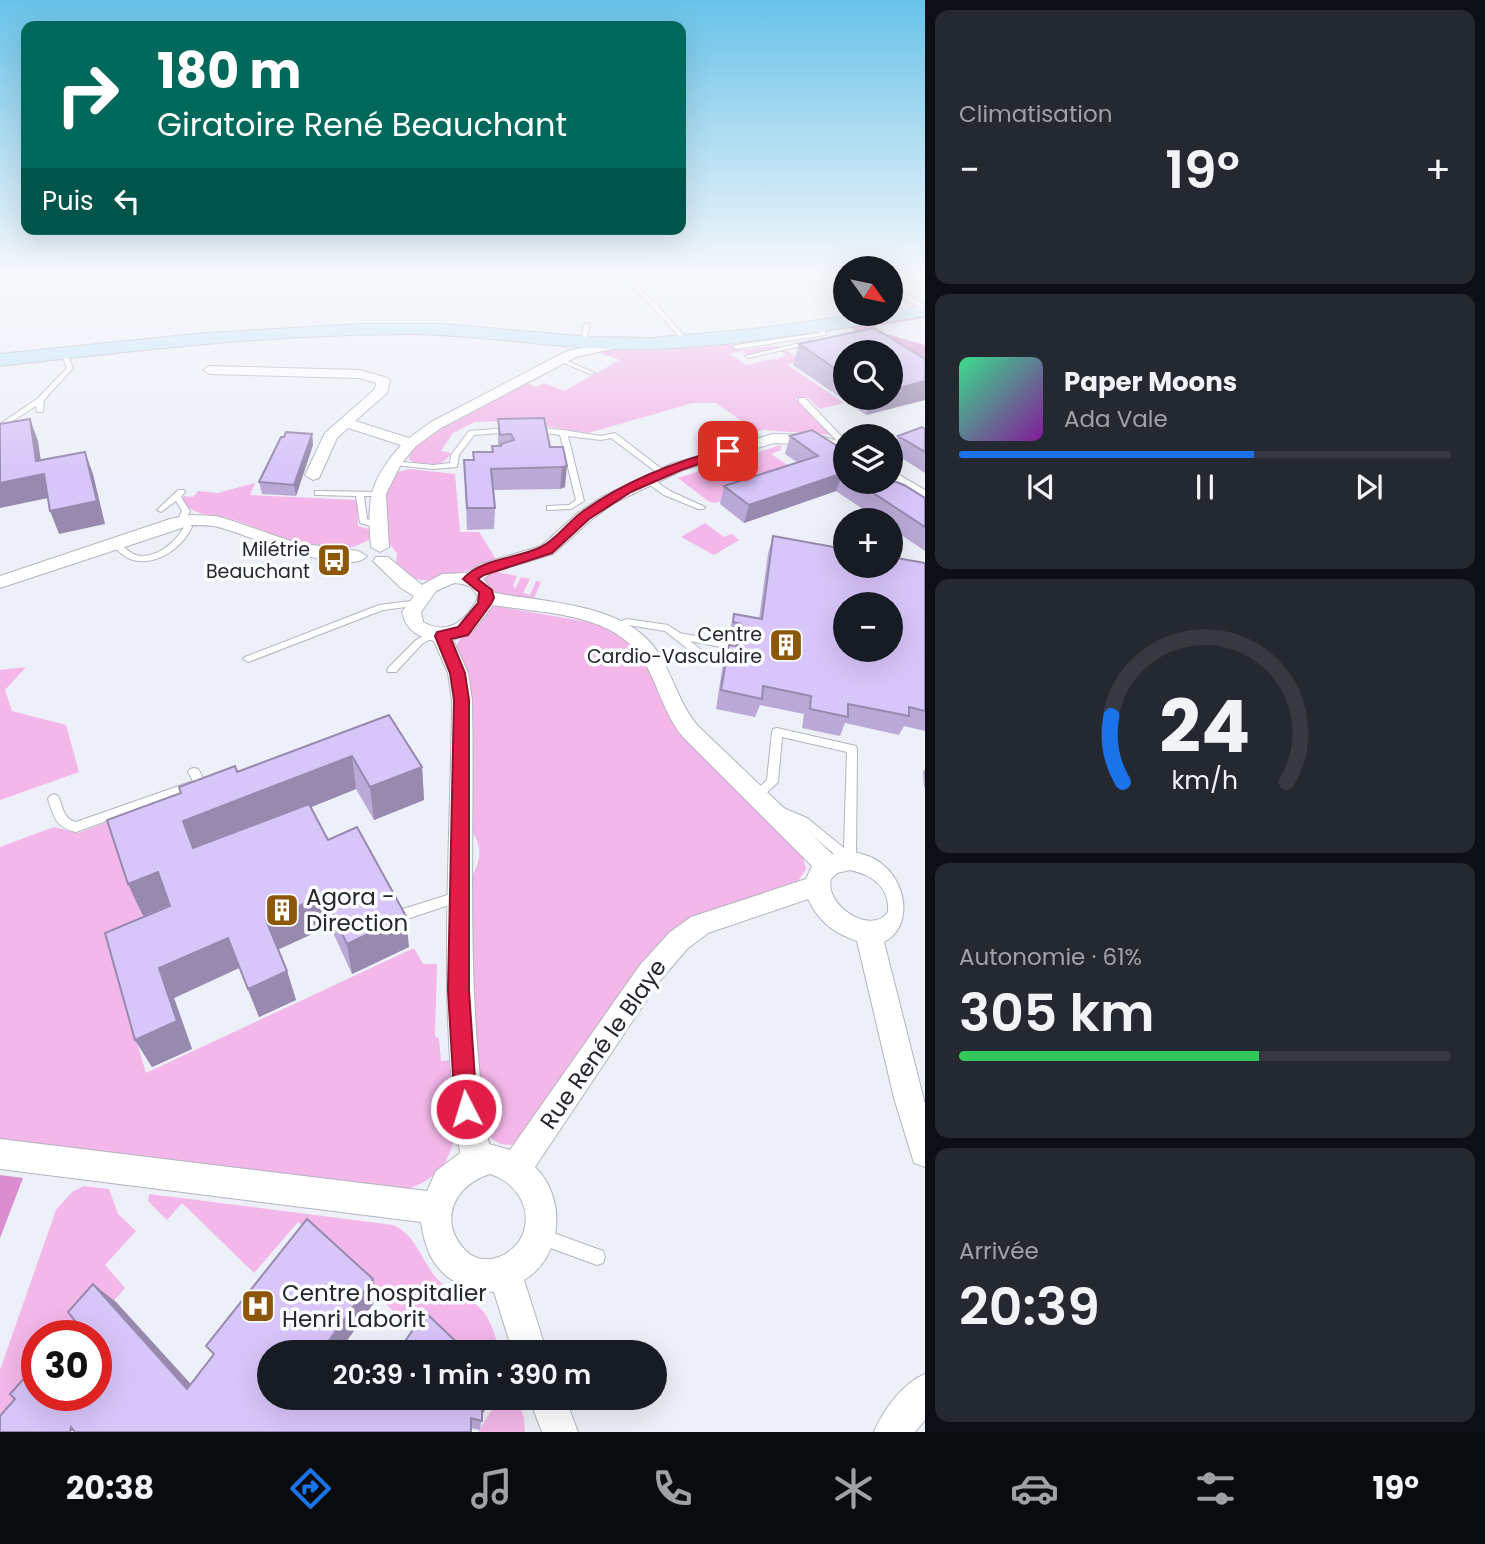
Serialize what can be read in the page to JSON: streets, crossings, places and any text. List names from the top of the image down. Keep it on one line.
{"streets":{"street":["Rue René le Blaye"]},"places":{"bus stop":["Milétrie Beauchant"],"building":["Centre Cardio-Vasculaire","Agora - Direction"],"hospital":["Centre hospitalier Henri Laborit"]},"north":"bottom right","page":{"tile":["Climatisation",["Autonomie · 61%","305 km"],["Arrivée","20:39"]],"turn":["180 m","Giratoire René Beauchant"],"heat":["−","19°","+"],"then":"Puis","map_buttons":["+","−"],"song":["Paper Moons","Ada Vale"],"limit":"30","trip":"20:39 · 1 min · 390 m","tabs":["20:38","19°"],"gauge":["24","km/h"]}}
